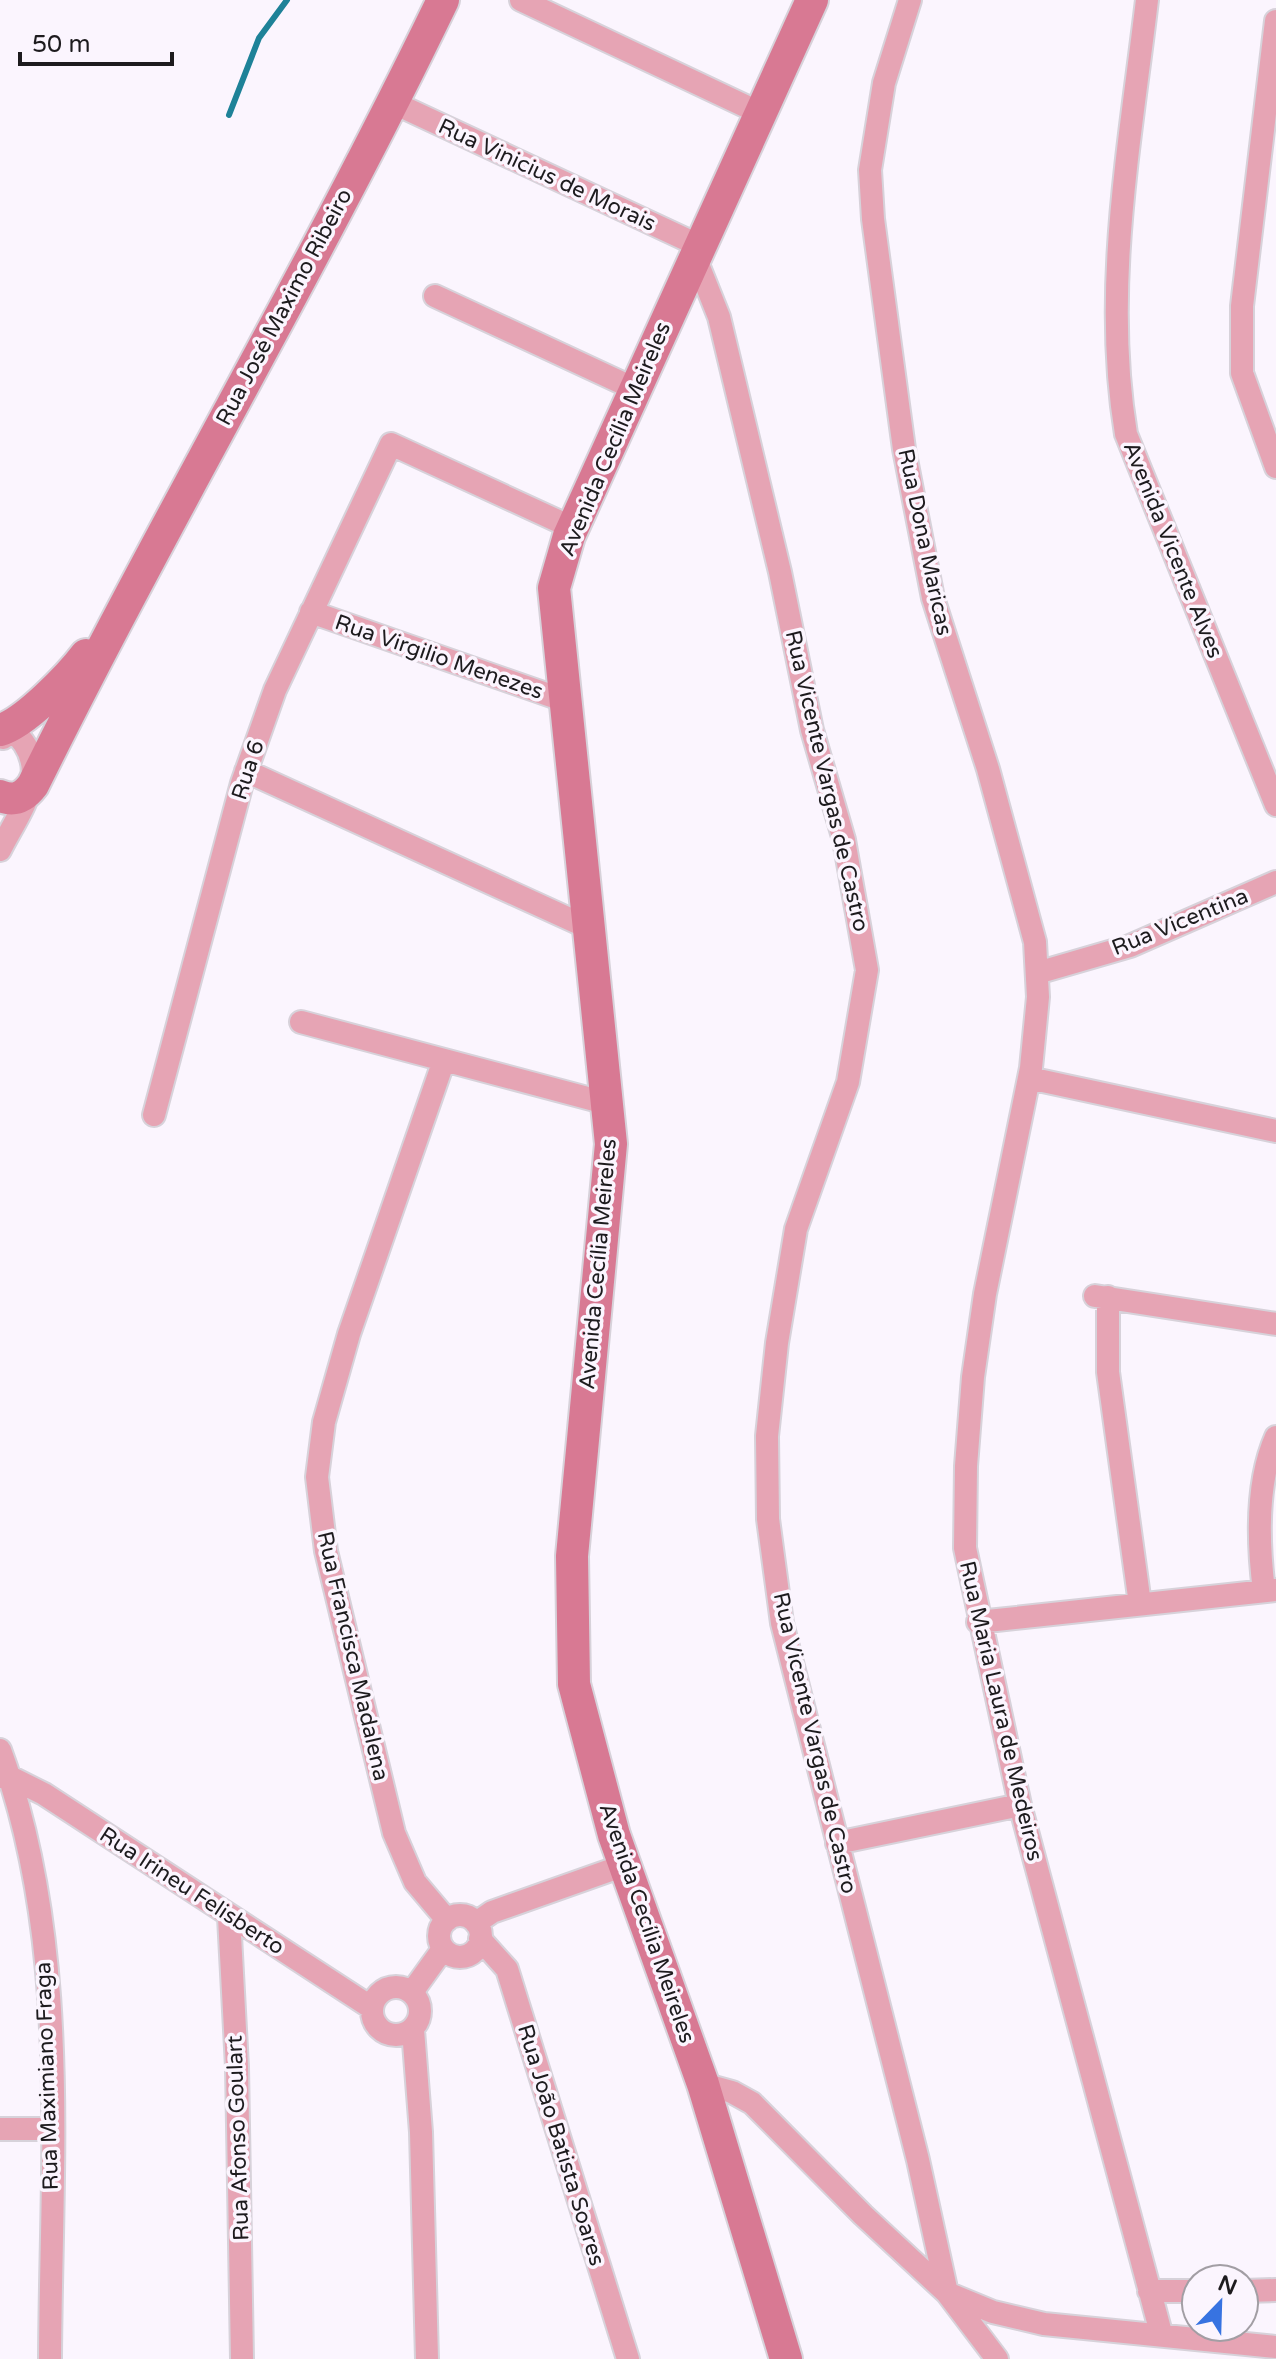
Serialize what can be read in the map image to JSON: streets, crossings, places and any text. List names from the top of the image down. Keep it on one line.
{"streets":{"street":["Rua Vinicius de Morais","Rua José Maximo Ribeiro","Avenida Cecília Meireles","Rua Dona Maricas","Avenida Vicente Alves","Rua Virgilio Menezes","Rua 6","Rua Vicente Vargas de Castro","Rua Vicentina","Rua Francisca Madalena","Rua Maria Laura de Medeiros","Rua Irineu Felisberto","Rua Maximiano Fraga","Rua Afonso Goulart","Rua João Batista Soares"]},"crossings":[["Rua Vinicius de Morais","Rua José Maximo Ribeiro"],["Rua Vinicius de Morais","Avenida Cecília Meireles"],["Rua Vinicius de Morais","Rua Vicente Vargas de Castro"],["Avenida Cecília Meireles","Rua Virgilio Menezes"],["Avenida Cecília Meireles","Rua 6"],["Avenida Cecília Meireles","Rua Vicente Vargas de Castro"],["Rua Dona Maricas","Rua Vicentina"],["Rua Dona Maricas","Rua Maria Laura de Medeiros"],["Rua Virgilio Menezes","Rua 6"],["Rua Francisca Madalena","Rua João Batista Soares"],["Rua Irineu Felisberto","Rua Maximiano Fraga"],["Rua Irineu Felisberto","Rua Afonso Goulart"]],"scale_bar":"50 m","north":"top right"}
